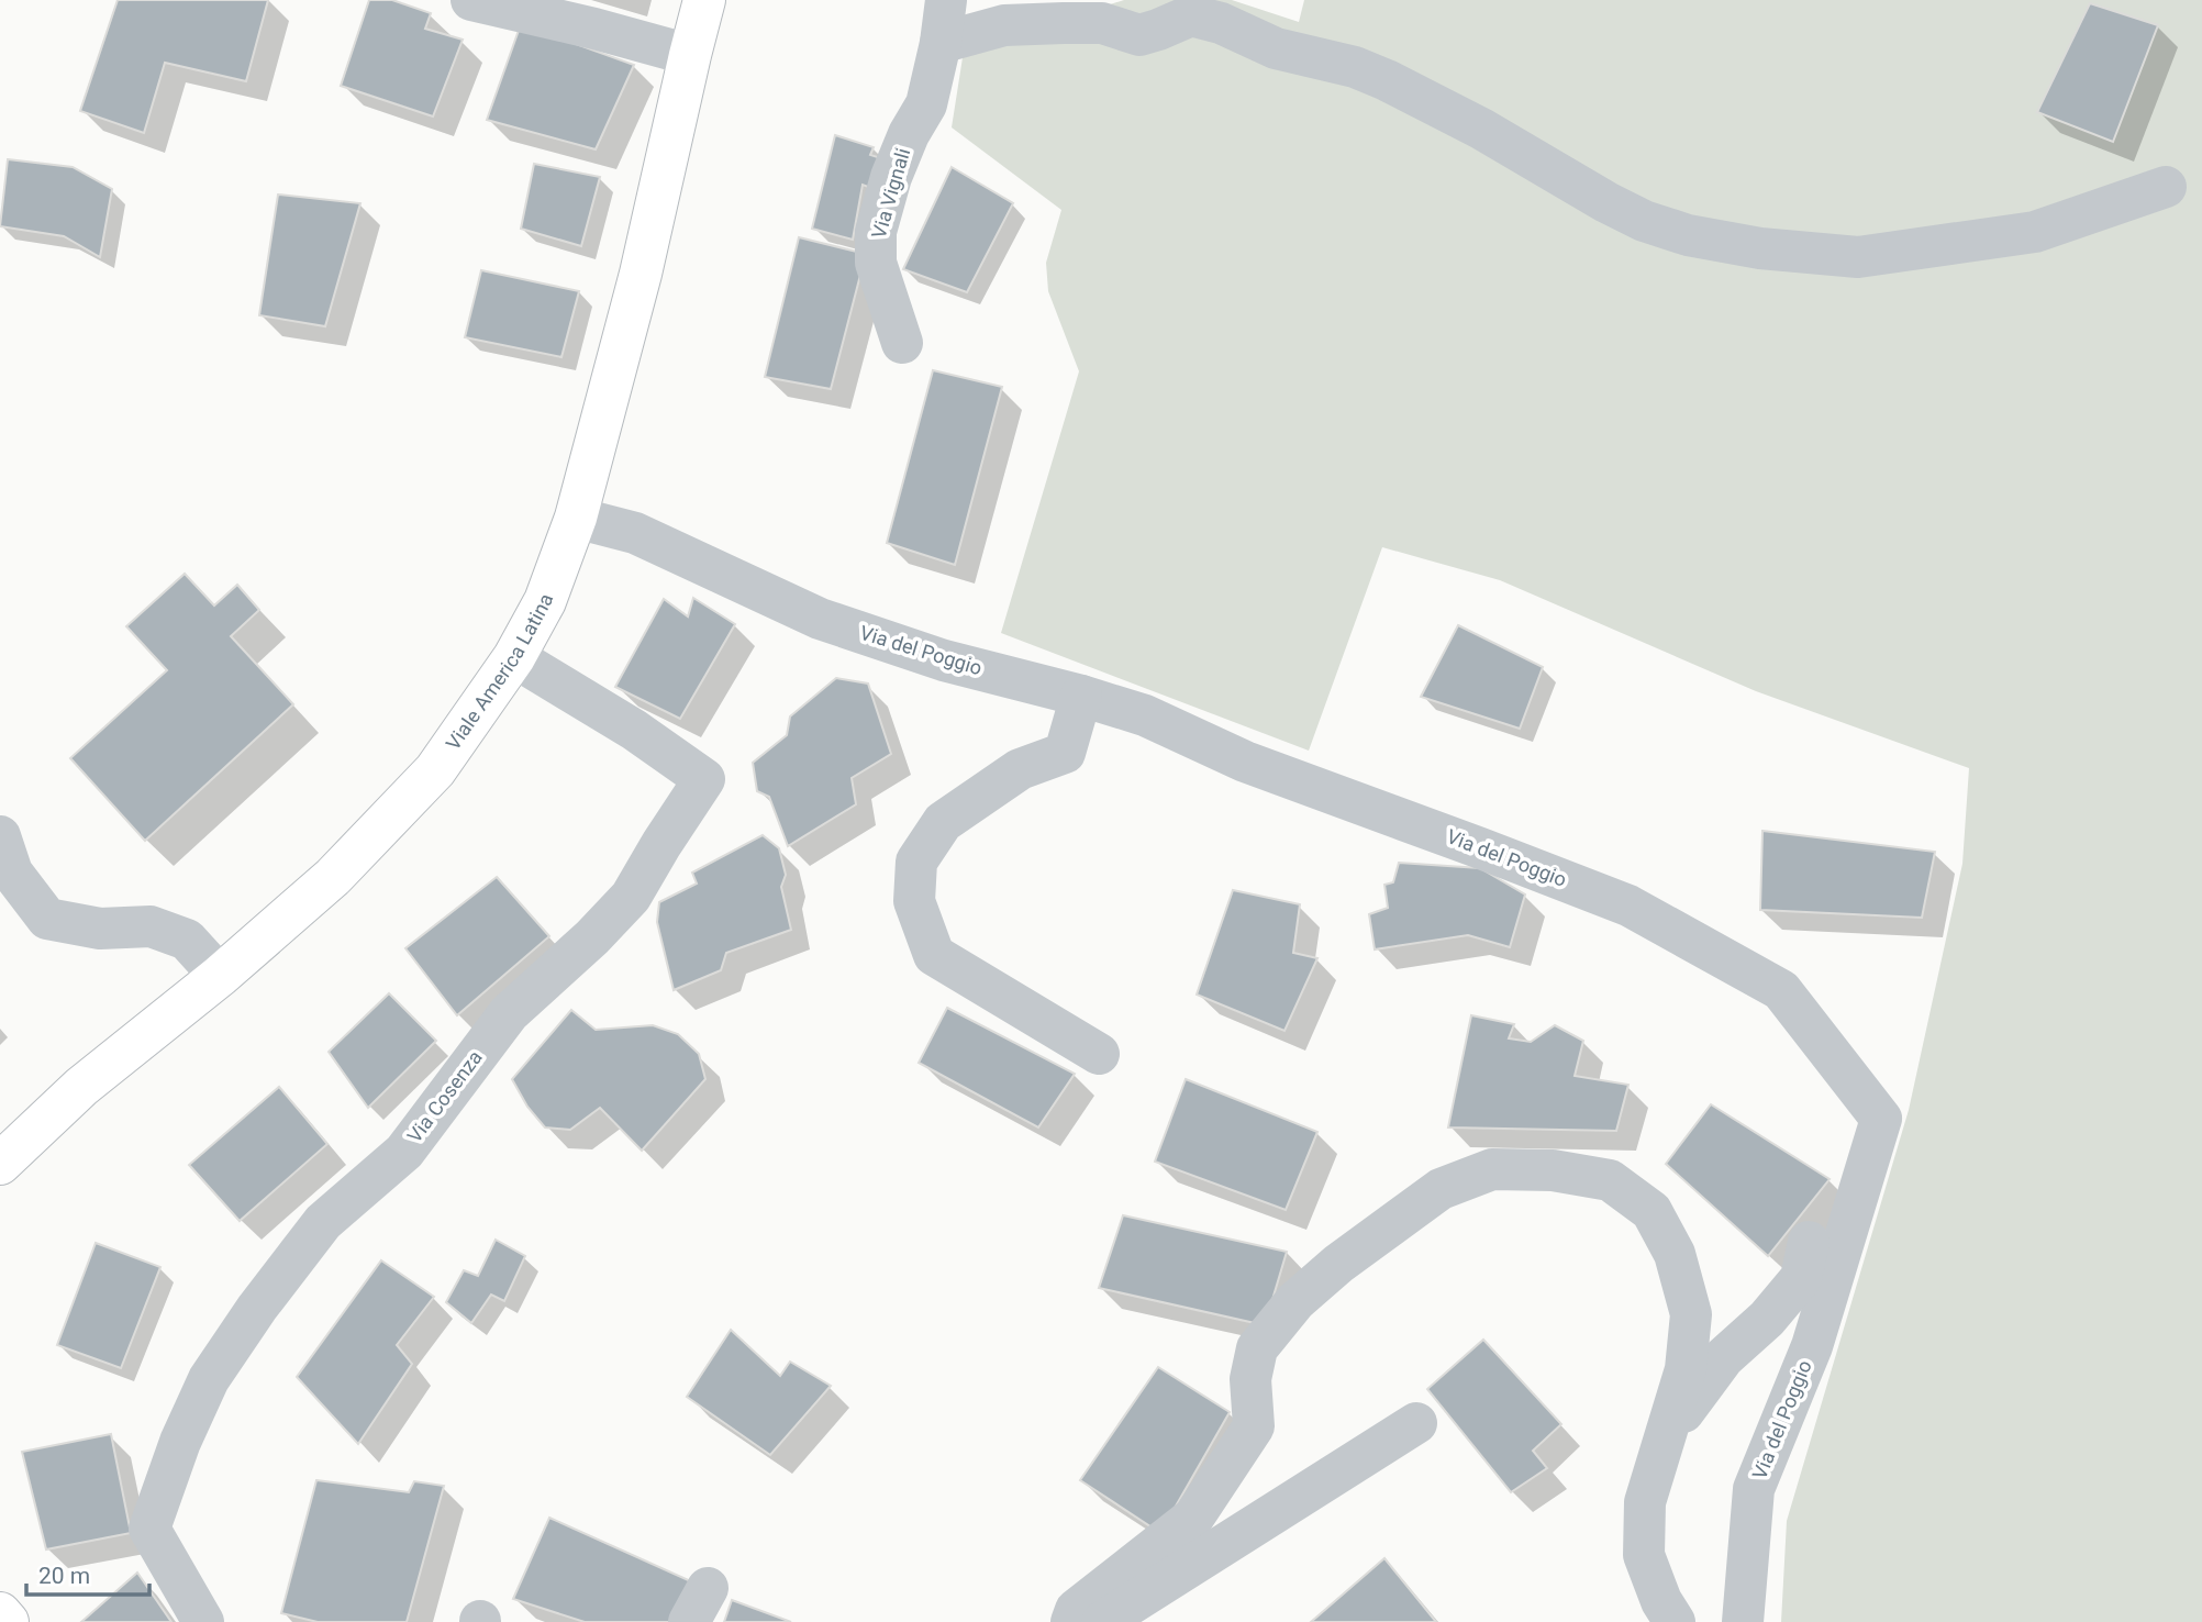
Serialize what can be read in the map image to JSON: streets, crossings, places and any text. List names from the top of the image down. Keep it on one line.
{"streets":{"main road":["Viale America Latina"],"street":["Via Vignali","Via del Poggio","Via Cosenza"]},"crossings":[["Via del Poggio","Viale America Latina"],["Viale America Latina","Via Cosenza"]],"scale_bar":"20 m"}
